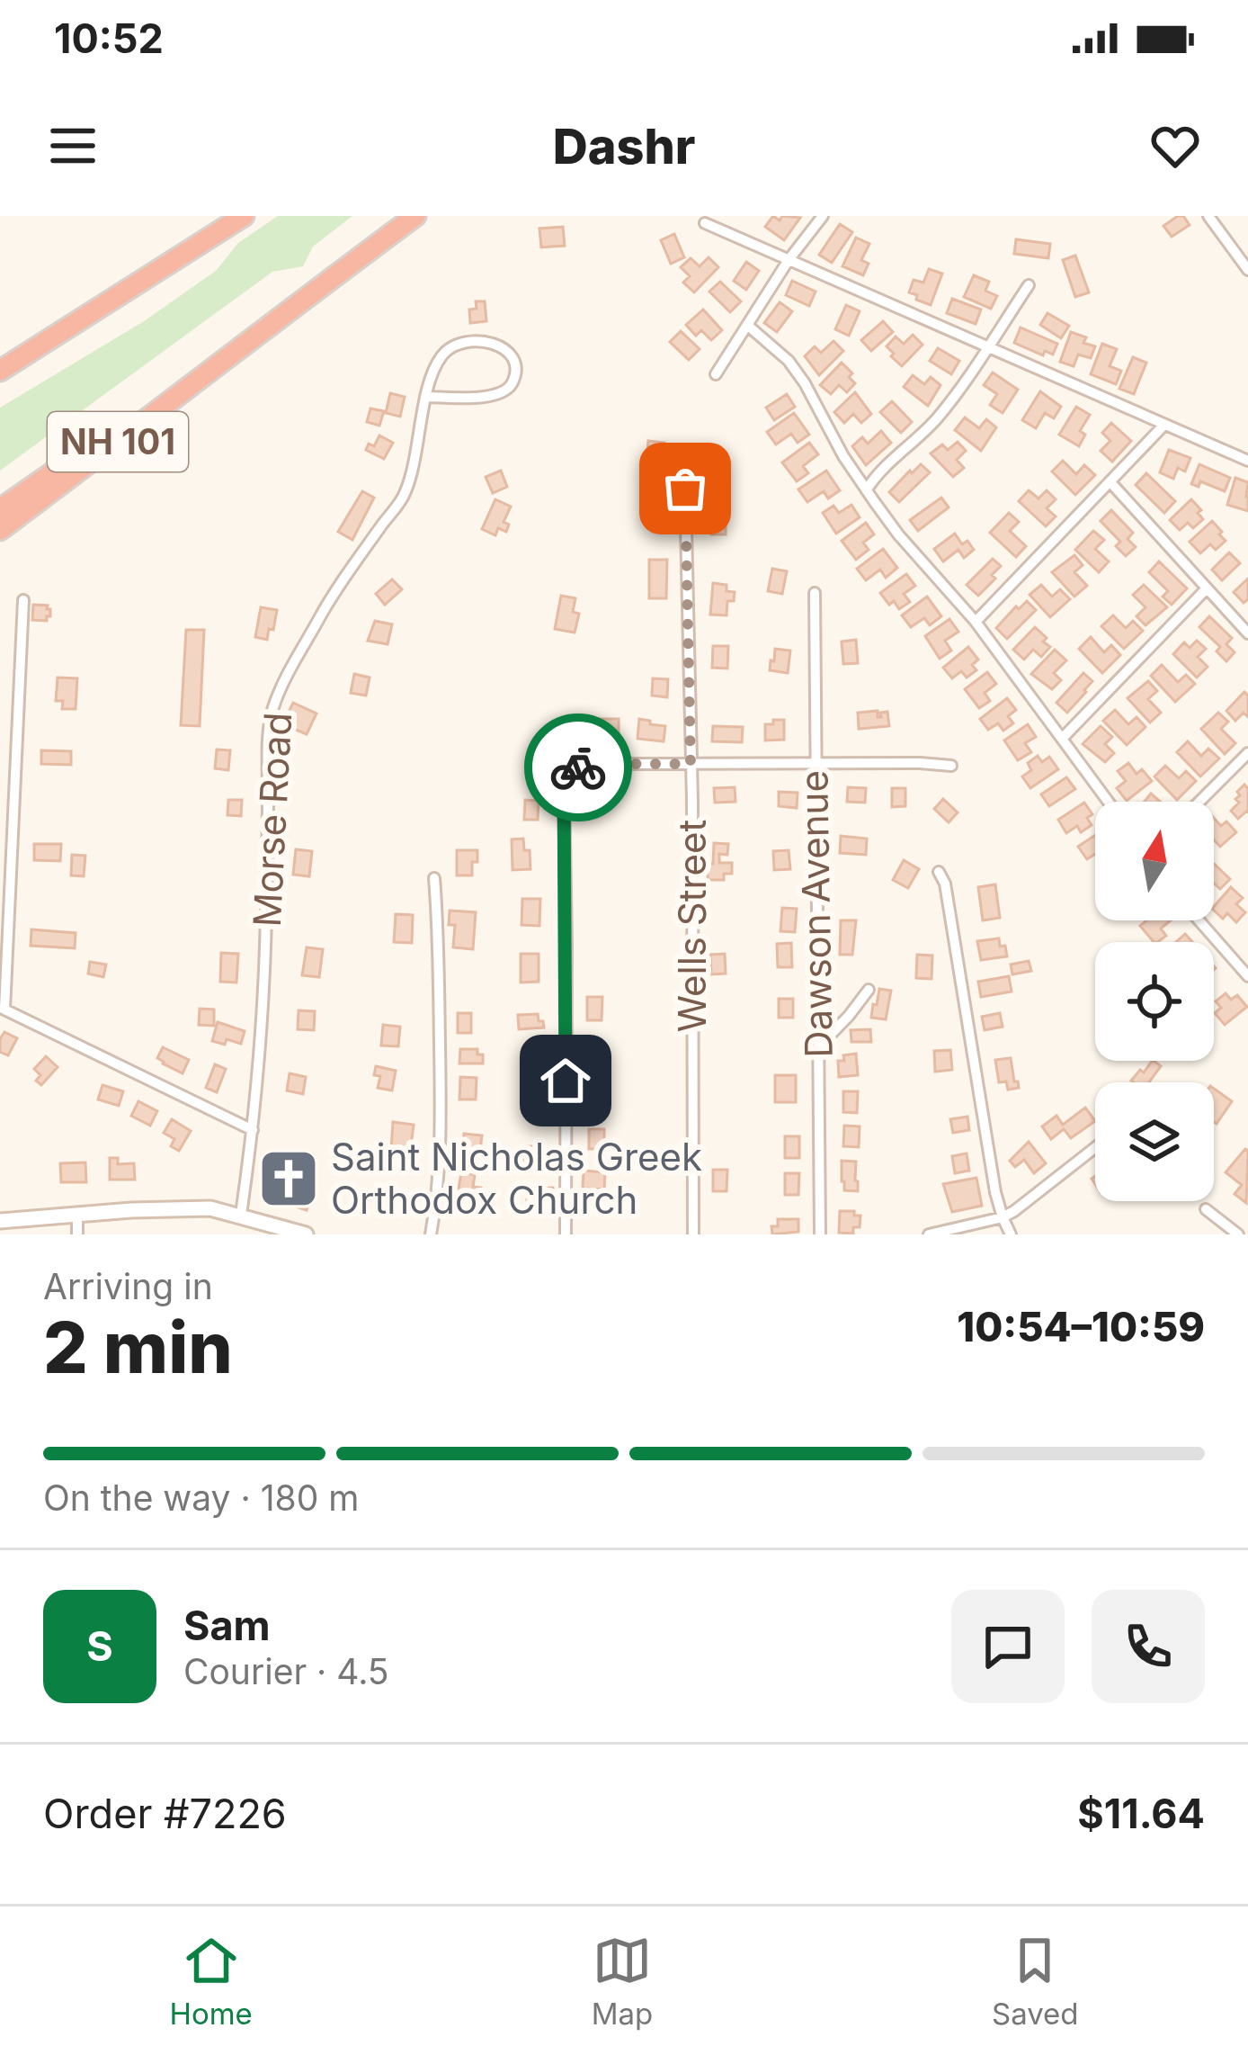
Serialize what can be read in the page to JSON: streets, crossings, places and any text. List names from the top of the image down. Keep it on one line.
{"streets":{"highway":["NH 101"],"street":["Morse Road","Dawson Avenue","Wells Street"]},"places":{"church":["Saint Nicholas Greek Orthodox Church"]},"north":"top","page":{"status":"10:52","header":"Dashr","heading":["2 min","Arriving in","10:54–10:59"],"panel":["Sam","Courier · 4.5","Order #7226","$11.64"],"bar":"On the way · 180 m","round":"S","tabs":["Home","Map","Saved"]}}
